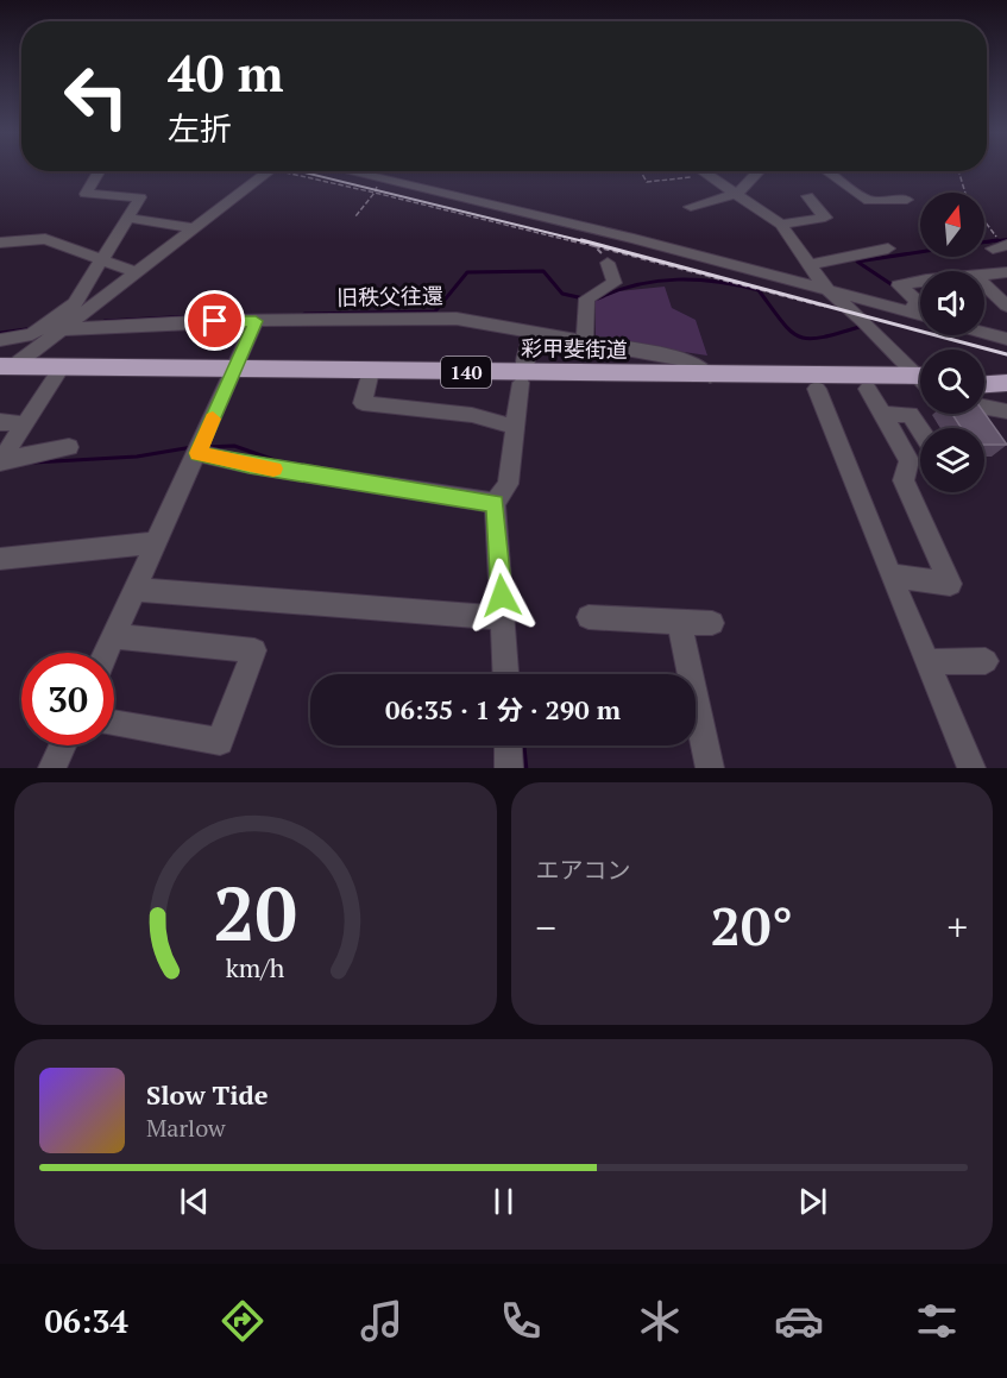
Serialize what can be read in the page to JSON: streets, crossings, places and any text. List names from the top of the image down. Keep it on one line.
{"streets":{"highway":["彩甲斐街道","140"],"street":["旧秩父往還"]},"crossings":[["旧秩父往還","彩甲斐街道"]],"north":"top","page":{"turn":["40 m","左折"],"limit":"30","trip":"06:35 · 1 分 · 290 m","tile":"エアコン","heat":["−","20°","+"],"song":["Slow Tide","Marlow"],"tabs":"06:34","gauge":["20","km/h"]}}
